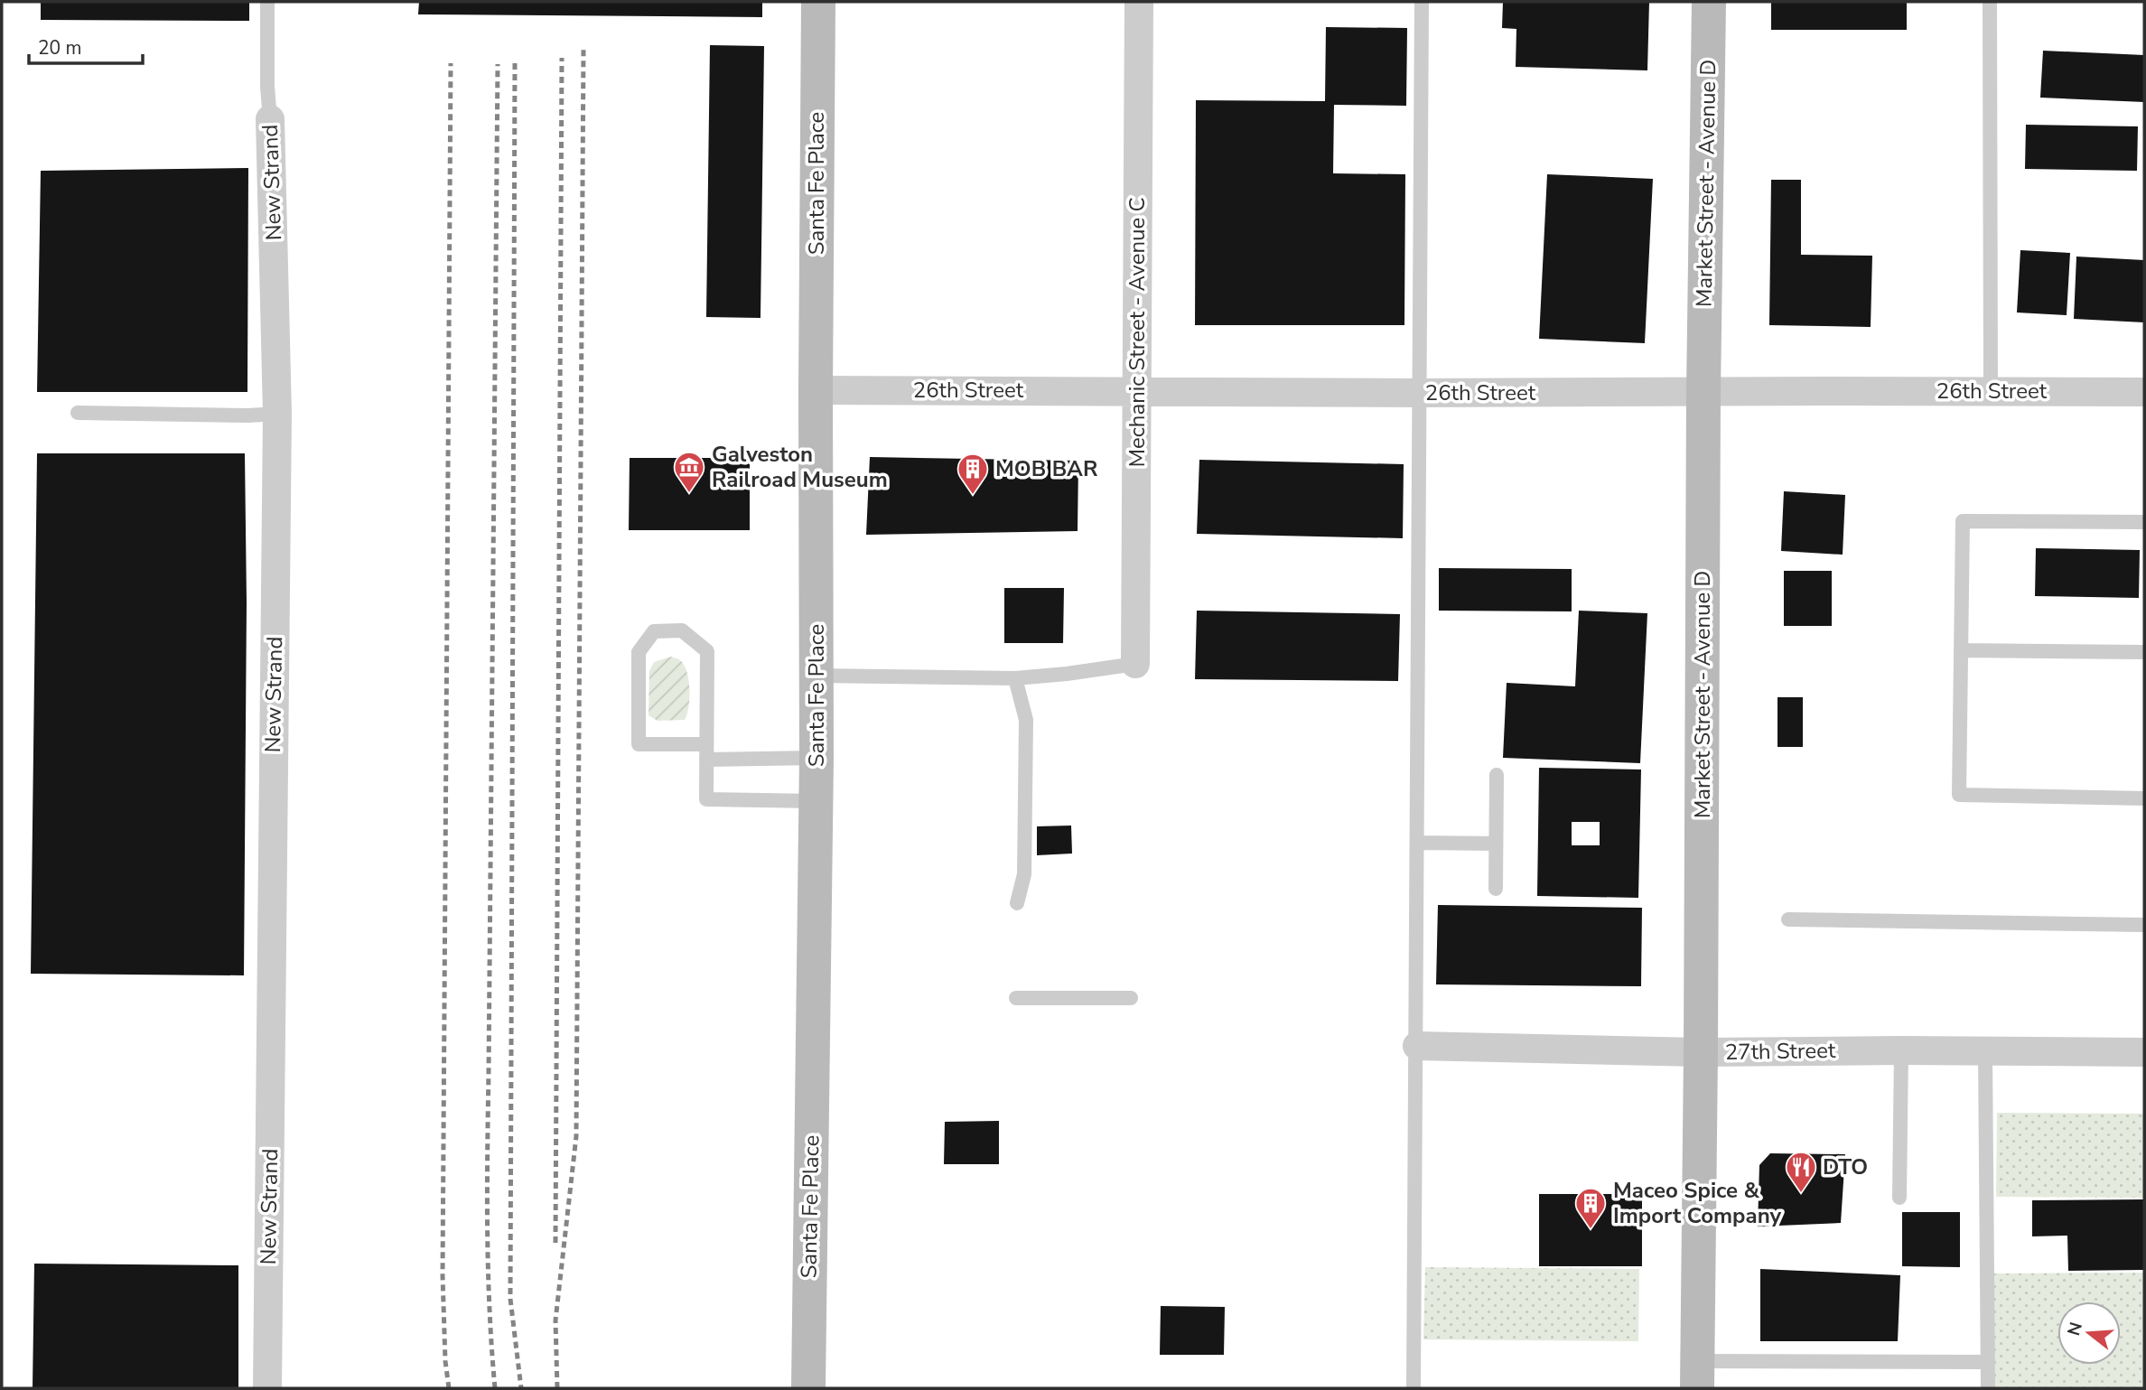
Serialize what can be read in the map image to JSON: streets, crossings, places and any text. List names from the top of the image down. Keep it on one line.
{"streets":{"street":["New Strand","Santa Fe Place","Market Street - Avenue D","Mechanic Street - Avenue C","26th Street","27th Street"]},"crossings":[["Santa Fe Place","26th Street"],["Market Street - Avenue D","26th Street"],["Market Street - Avenue D","27th Street"],["Mechanic Street - Avenue C","26th Street"]],"places":{"museum":["Galveston Railroad Museum"],"building":["MOB BAR","Maceo Spice & Import Company"],"restaurant":["DTO"]},"scale_bar":"20 m","north":"left"}
